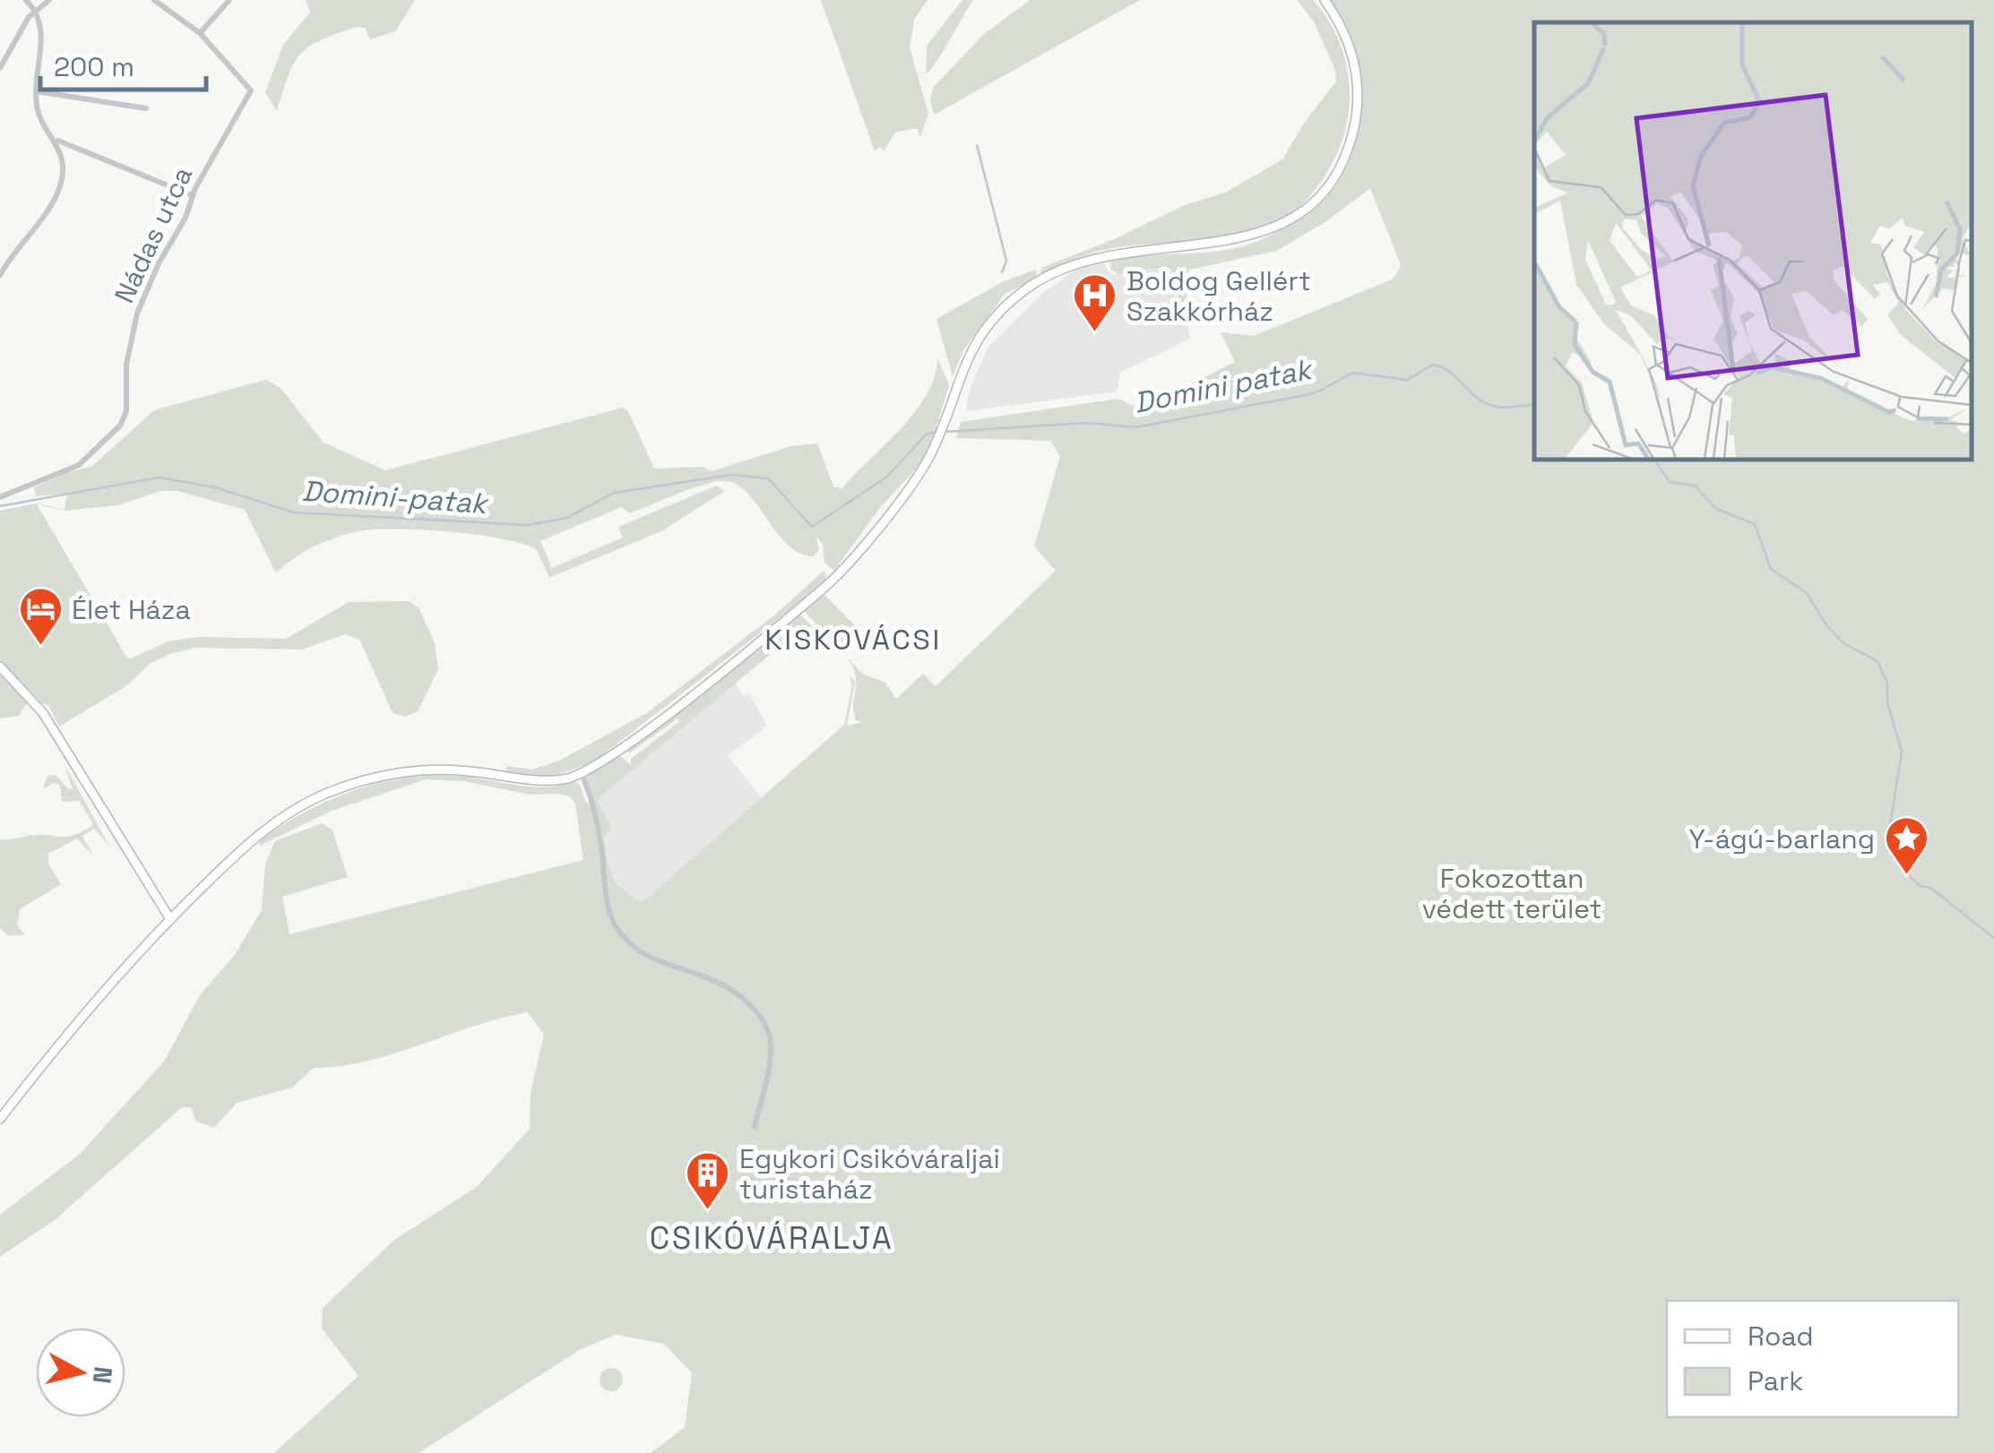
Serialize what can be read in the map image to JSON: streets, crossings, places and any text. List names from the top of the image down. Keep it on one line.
{"streets":{"street":["Nádas utca"]},"districts":["KISKOVÁCSI","CSIKÓVÁRALJA"],"water":["Domini patak","Domini-patak"],"parks":["Fokozottan védett terület"],"places":{"hospital":["Boldog Gellért Szakkórház"],"hotel":["Élet Háza"],"place":["Y-ágú-barlang"],"building":["Egykori Csikóváraljai turistaház"]},"legend":["Road","Park"],"scale_bar":"200 m","north":"right"}
